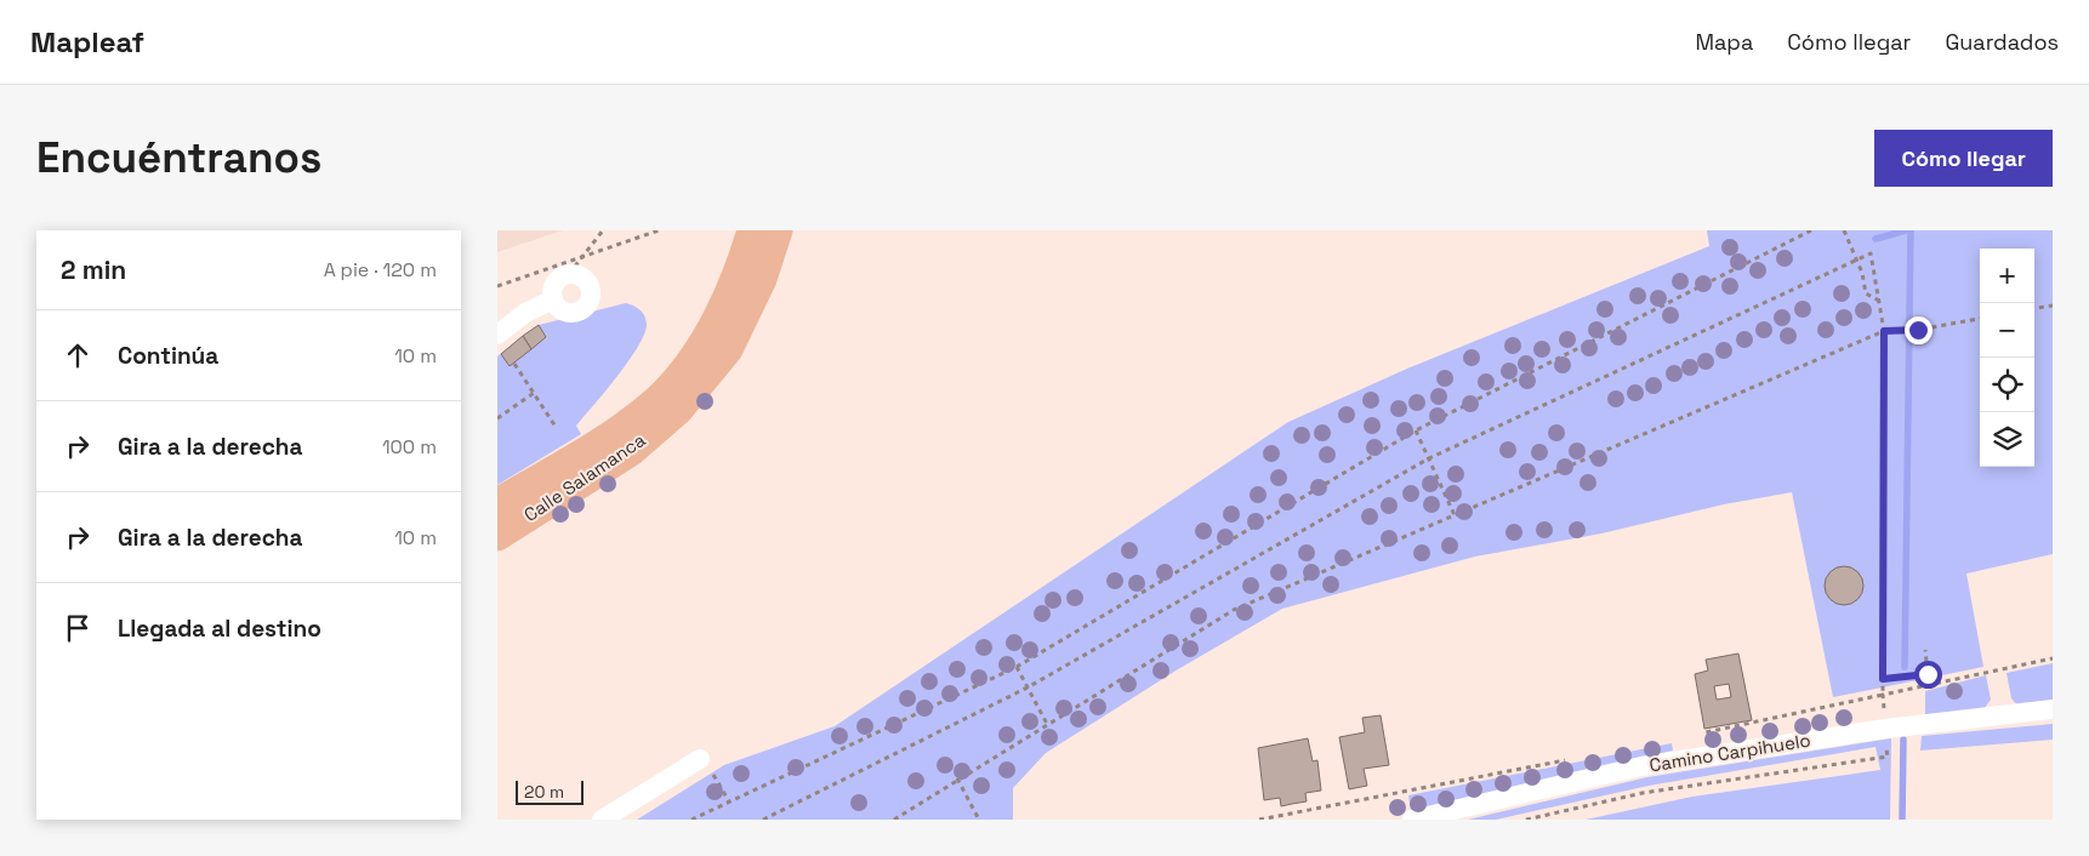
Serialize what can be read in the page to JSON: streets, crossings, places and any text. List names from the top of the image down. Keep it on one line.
{"streets":{"main road":["Calle Salamanca"],"street":["Camino Carpihuelo"]},"scale_bar":"20 m","page":{"header":"Mapleaf","nav":["Mapa","Cómo llegar","Guardados"],"buttons":"Cómo llegar","title":"Encuéntranos","heading":["2 min","A pie · 120 m"],"map_buttons":["+","−"],"list":[["Continúa","10 m"],["Gira a la derecha","100 m"],["Gira a la derecha","10 m"],"Llegada al destino"],"scale":"20 m"}}
